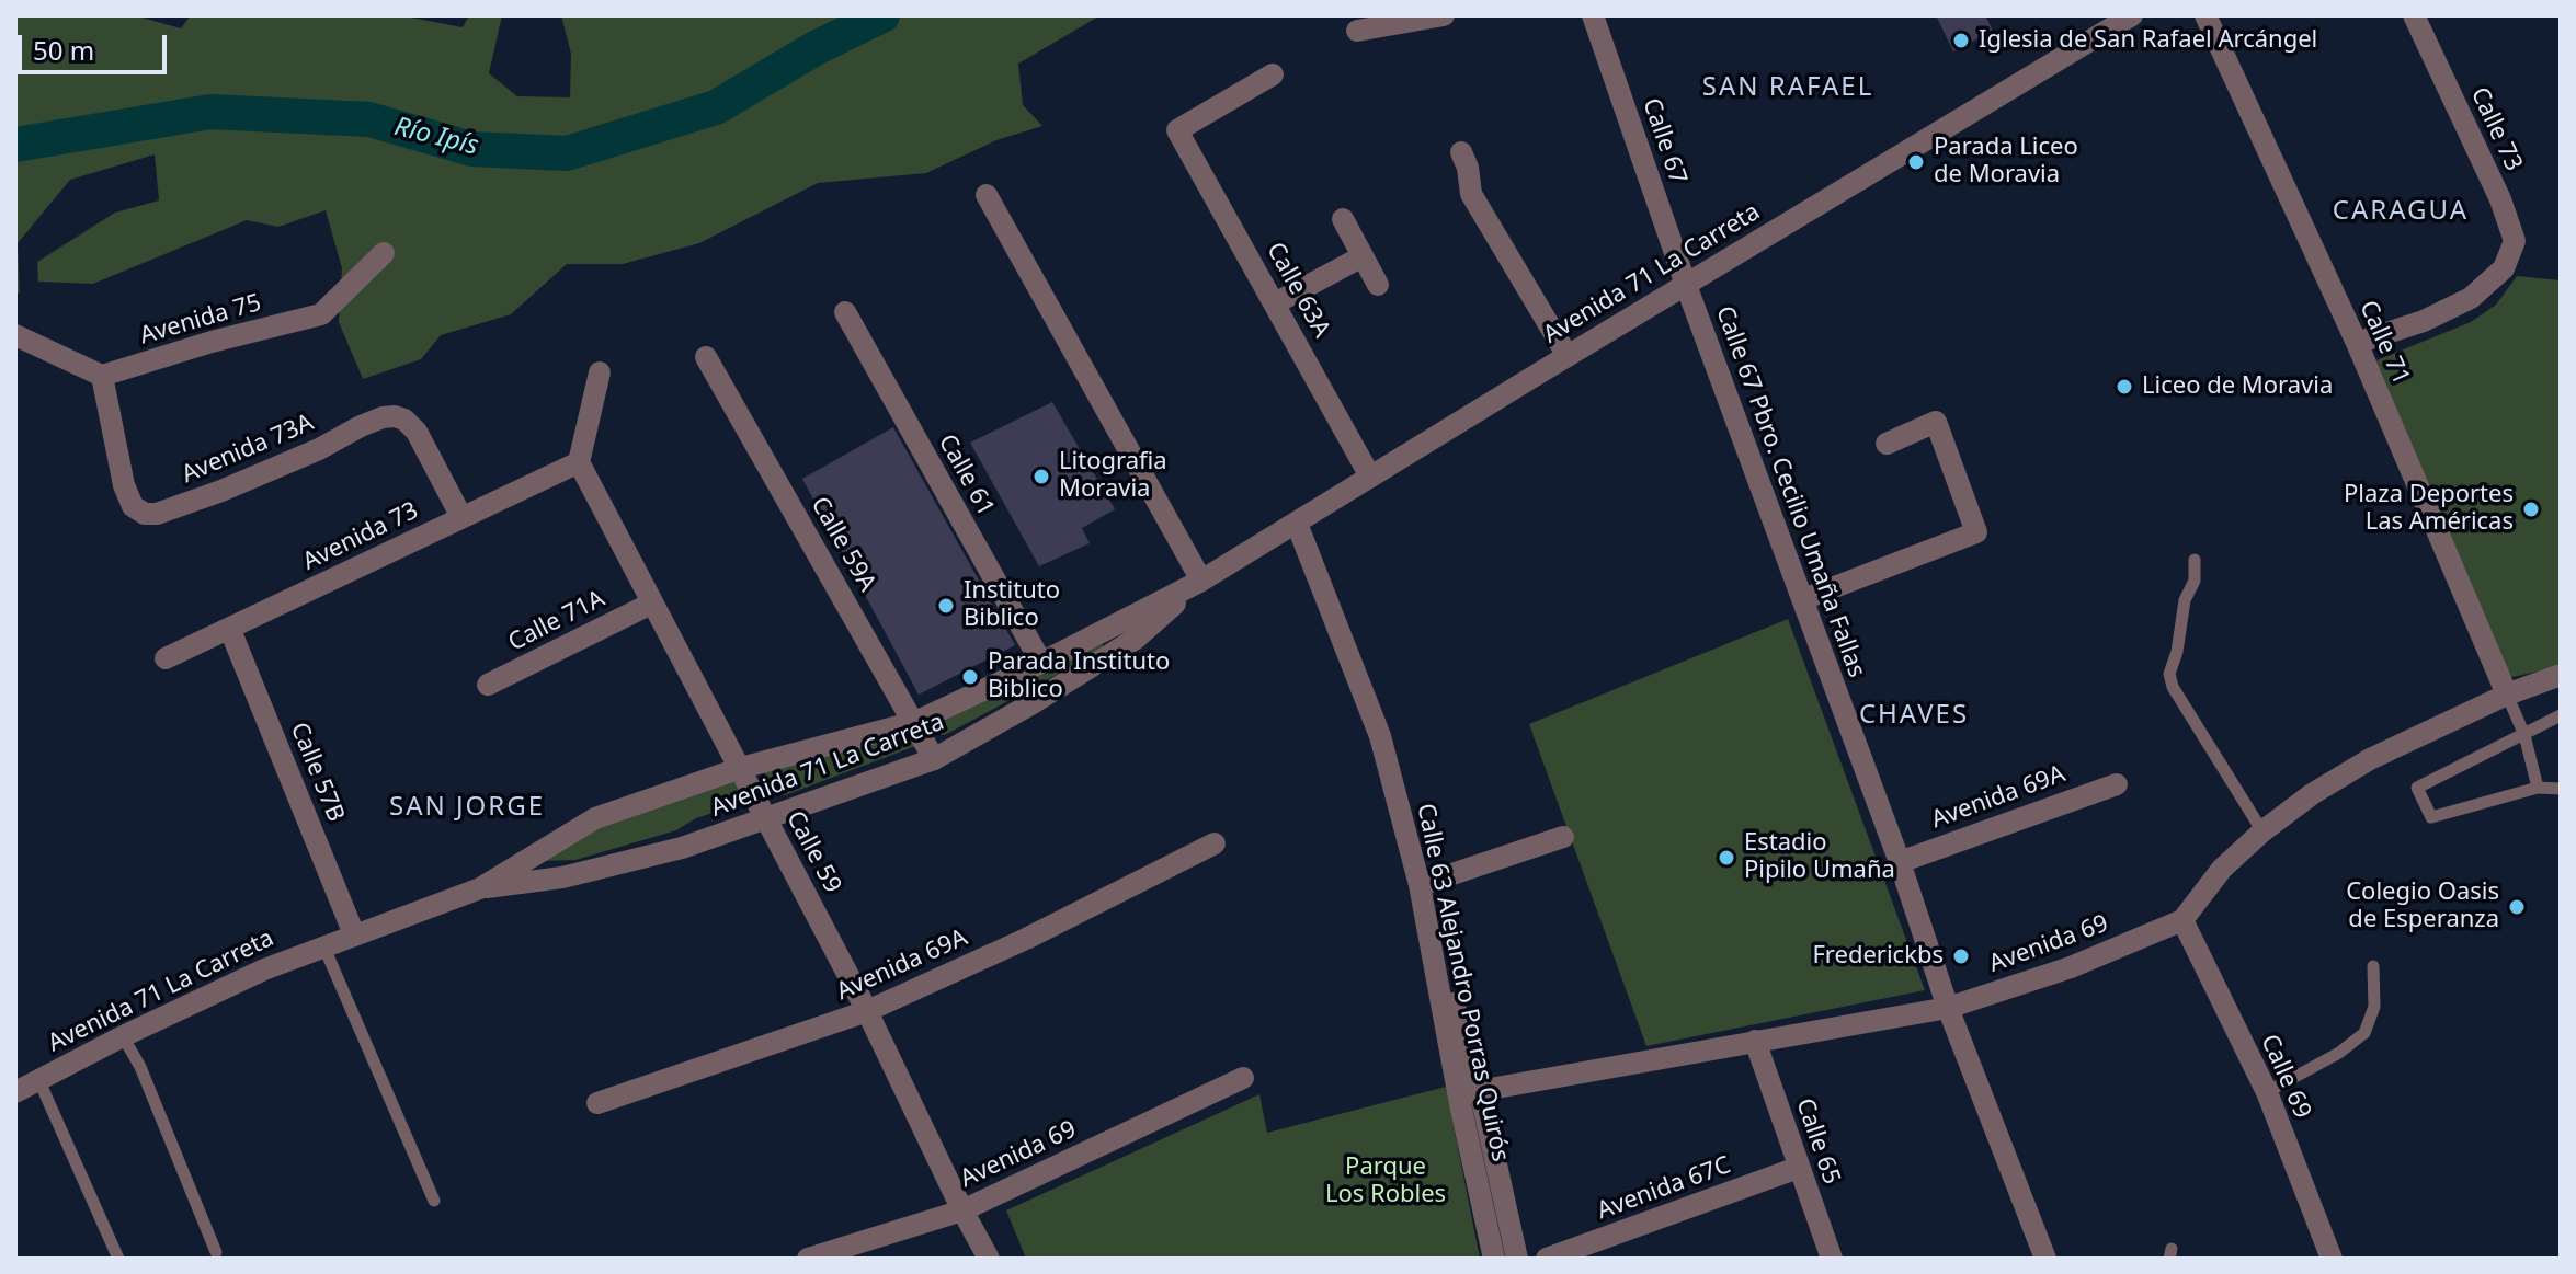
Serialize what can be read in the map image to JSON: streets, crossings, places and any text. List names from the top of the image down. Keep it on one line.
{"streets":{"street":["Calle 73","Calle 67","Avenida 71 La Carreta","Calle 63A","Avenida 75","Calle 71","Avenida 73A","Calle 61","Calle 67 Pbro. Cecilio Umaña Fallas","Avenida 73","Calle 59A","Calle 71A","Calle 57B","Avenida 69A","Calle 59","Avenida 69","Calle 63 Alejandro Porras Quirós","Calle 69","Calle 65","Avenida 67C"]},"crossings":[["Calle 73","Calle 71"],["Calle 67","Avenida 71 La Carreta"],["Calle 67","Calle 67 Pbro. Cecilio Umaña Fallas"],["Avenida 71 La Carreta","Calle 63A"],["Avenida 71 La Carreta","Calle 61"],["Avenida 71 La Carreta","Calle 67 Pbro. Cecilio Umaña Fallas"],["Avenida 71 La Carreta","Calle 59A"],["Avenida 71 La Carreta","Calle 57B"],["Avenida 71 La Carreta","Calle 59"],["Avenida 71 La Carreta","Calle 63 Alejandro Porras Quirós"],["Avenida 75","Avenida 73A"],["Calle 71","Avenida 69"],["Avenida 73A","Avenida 73"],["Calle 67 Pbro. Cecilio Umaña Fallas","Avenida 69A"],["Calle 67 Pbro. Cecilio Umaña Fallas","Avenida 69"],["Avenida 73","Calle 57B"],["Avenida 73","Calle 59"],["Calle 71A","Calle 59"],["Avenida 69A","Calle 59"],["Calle 59","Avenida 69"],["Avenida 69","Calle 63 Alejandro Porras Quirós"],["Avenida 69","Calle 69"],["Avenida 69","Calle 65"],["Calle 65","Avenida 67C"]],"districts":["SAN RAFAEL","CARAGUA","CHAVES","SAN JORGE"],"water":["Río Ipís"],"parks":["Parque Los Robles"],"places":["Iglesia de San Rafael Arcángel","Parada Liceo de Moravia","Liceo de Moravia","Litografia Moravia","Plaza Deportes Las Américas","Instituto Biblico","Parada Instituto Biblico","Estadio Pipilo Umaña","Colegio Oasis de Esperanza","Frederickbs"],"scale_bar":"50 m"}
